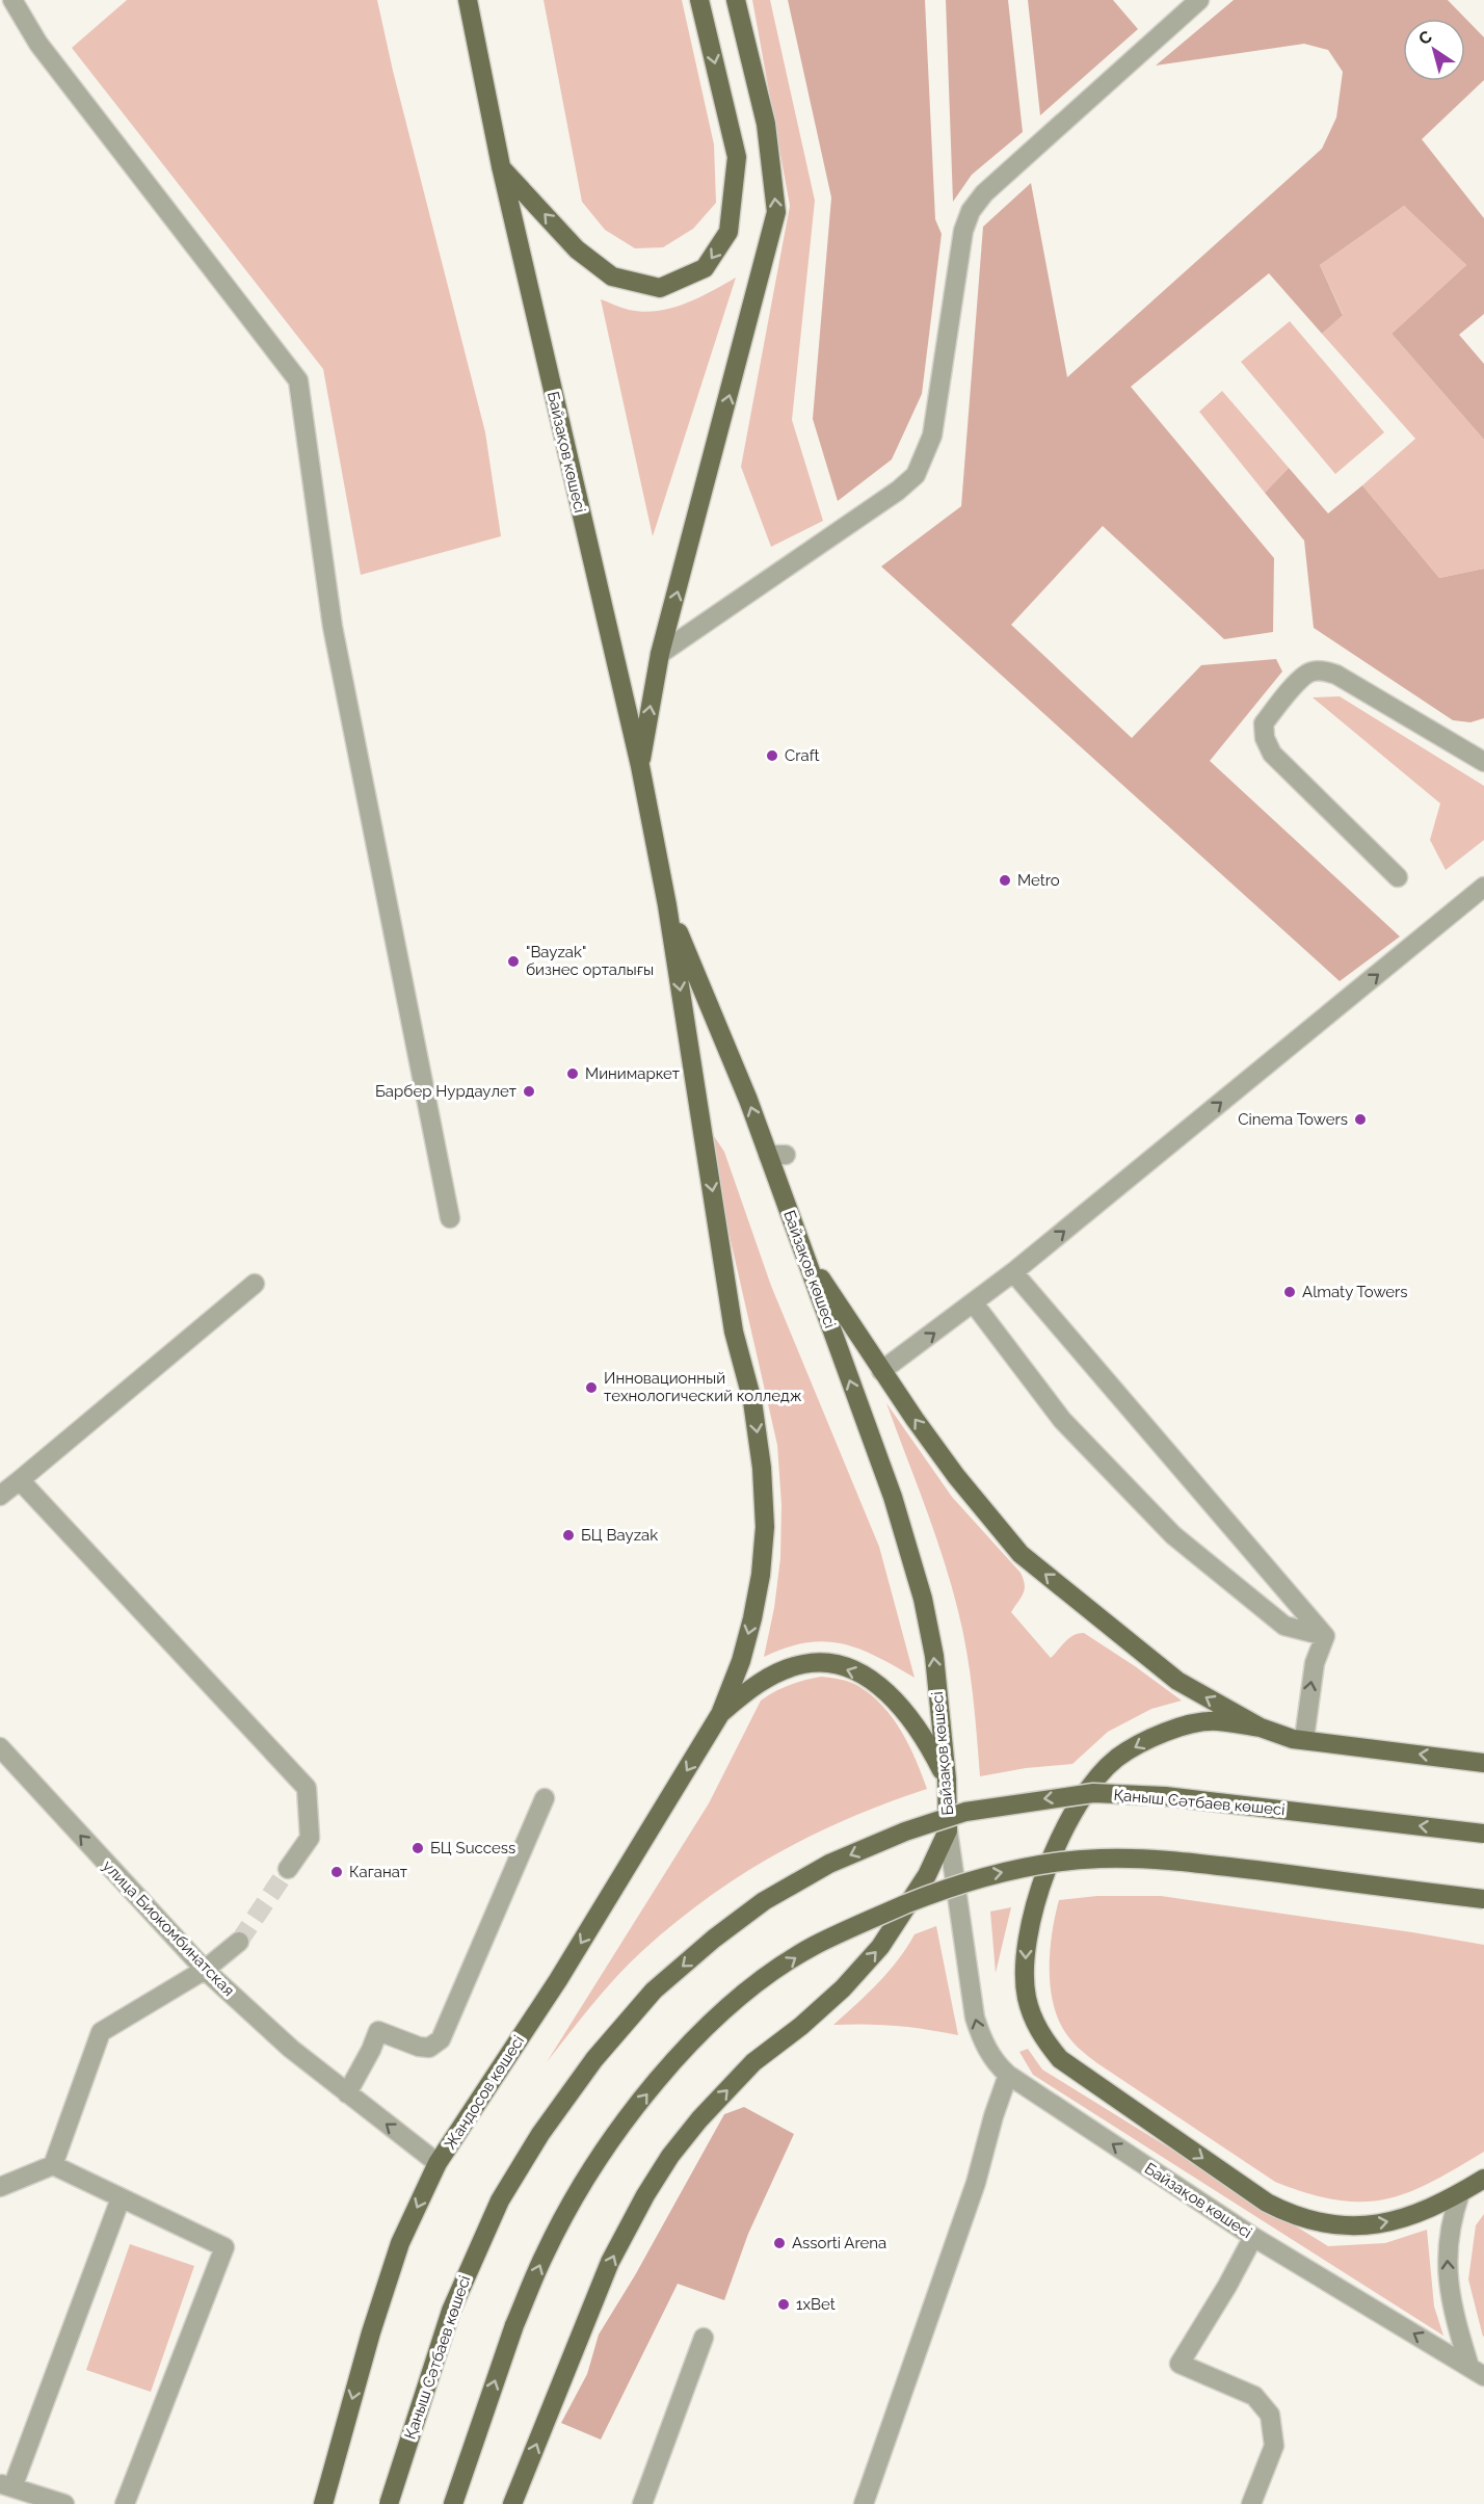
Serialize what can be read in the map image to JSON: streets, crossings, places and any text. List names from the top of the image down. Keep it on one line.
{"streets":{"main road":["Байзақов көшесі","Қаныш Сәтбаев көшесі","Жандосов көшесі"],"street":["улица Биокомбинатская"]},"crossings":[["Байзақов көшесі","Жандосов көшесі"],["улица Биокомбинатская","Жандосов көшесі"]],"one_way":["Қаныш Сәтбаев көшесі","улица Биокомбинатская","Жандосов көшесі"],"places":["Craft","Metro","\"Bayzak\" бизнес орталығы","Минимаркет","Барбер Нурдаулет","Cinema Towers","Almaty Towers","Инновационный технологический колледж","БЦ Bayzak","БЦ Success","Каганат","Assorti Arena","1xBet"],"north":"top left"}
